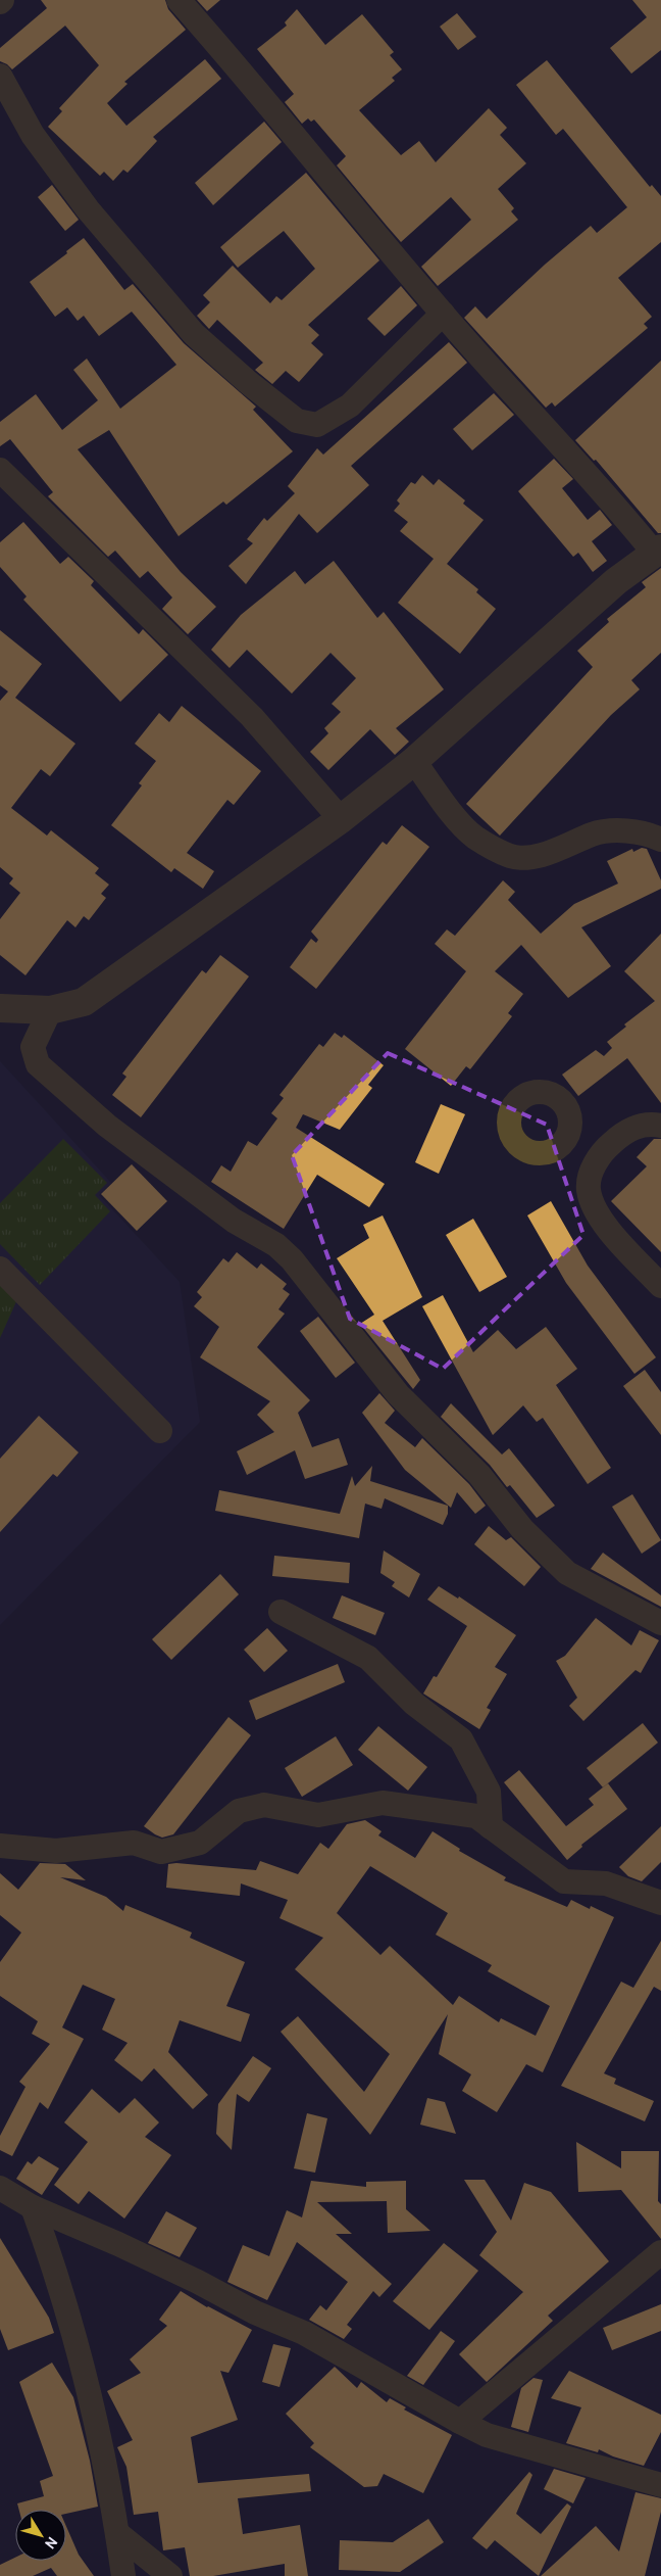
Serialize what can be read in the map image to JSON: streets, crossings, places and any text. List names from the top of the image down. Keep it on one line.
{"north":"bottom right"}
